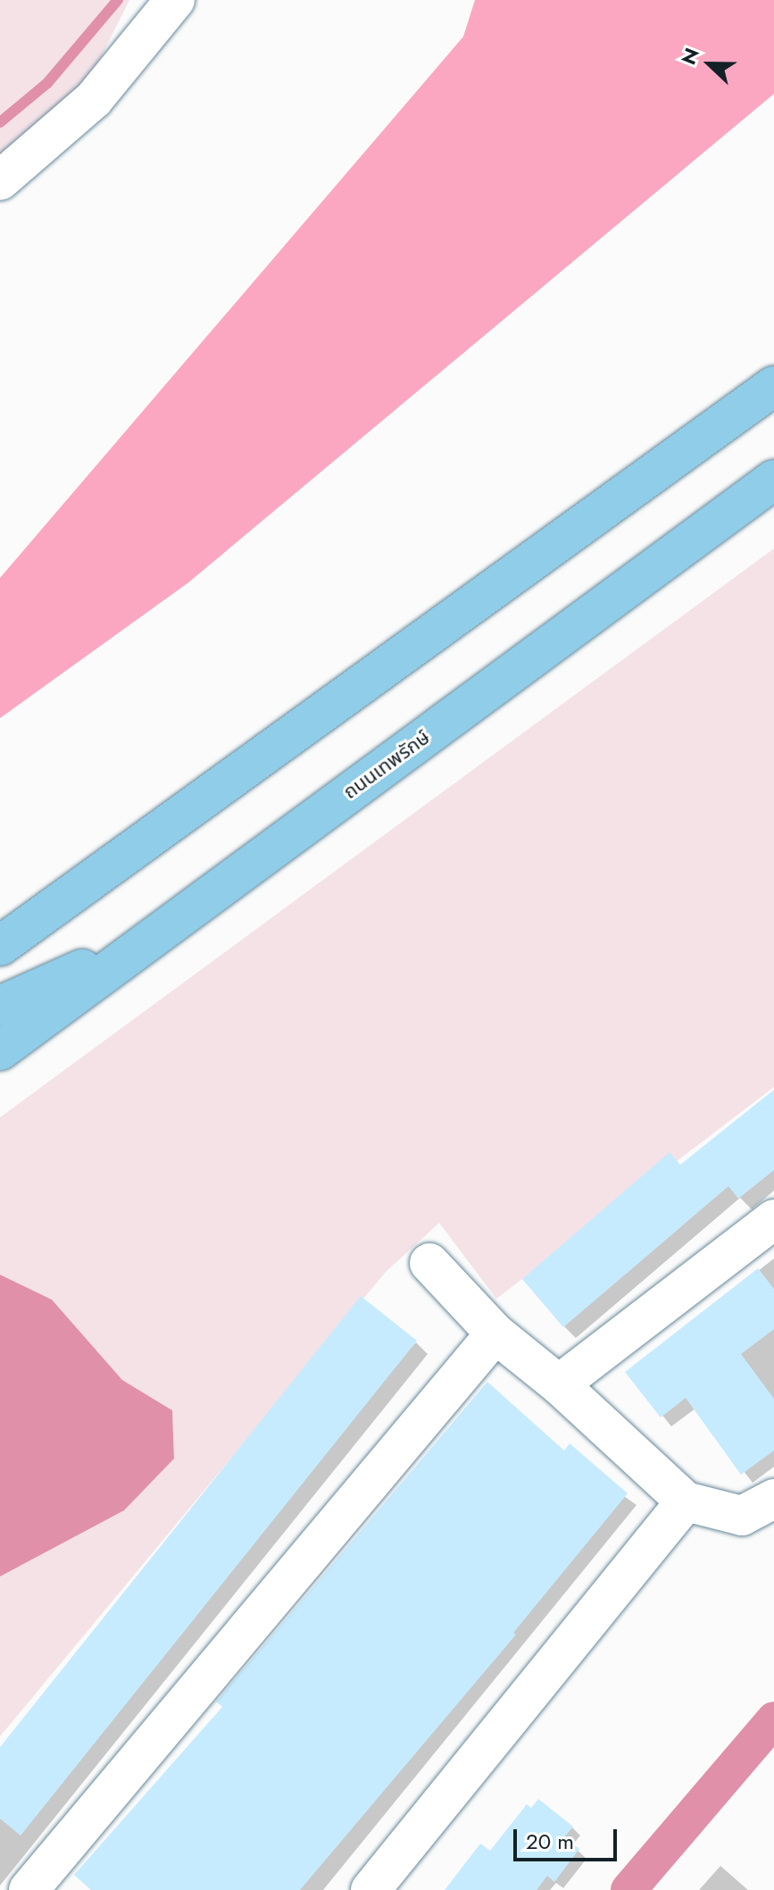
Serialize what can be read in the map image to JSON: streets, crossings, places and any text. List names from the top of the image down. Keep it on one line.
{"streets":{"main road":["ถนนเทพรักษ์"]},"scale_bar":"20 m","north":"left"}
